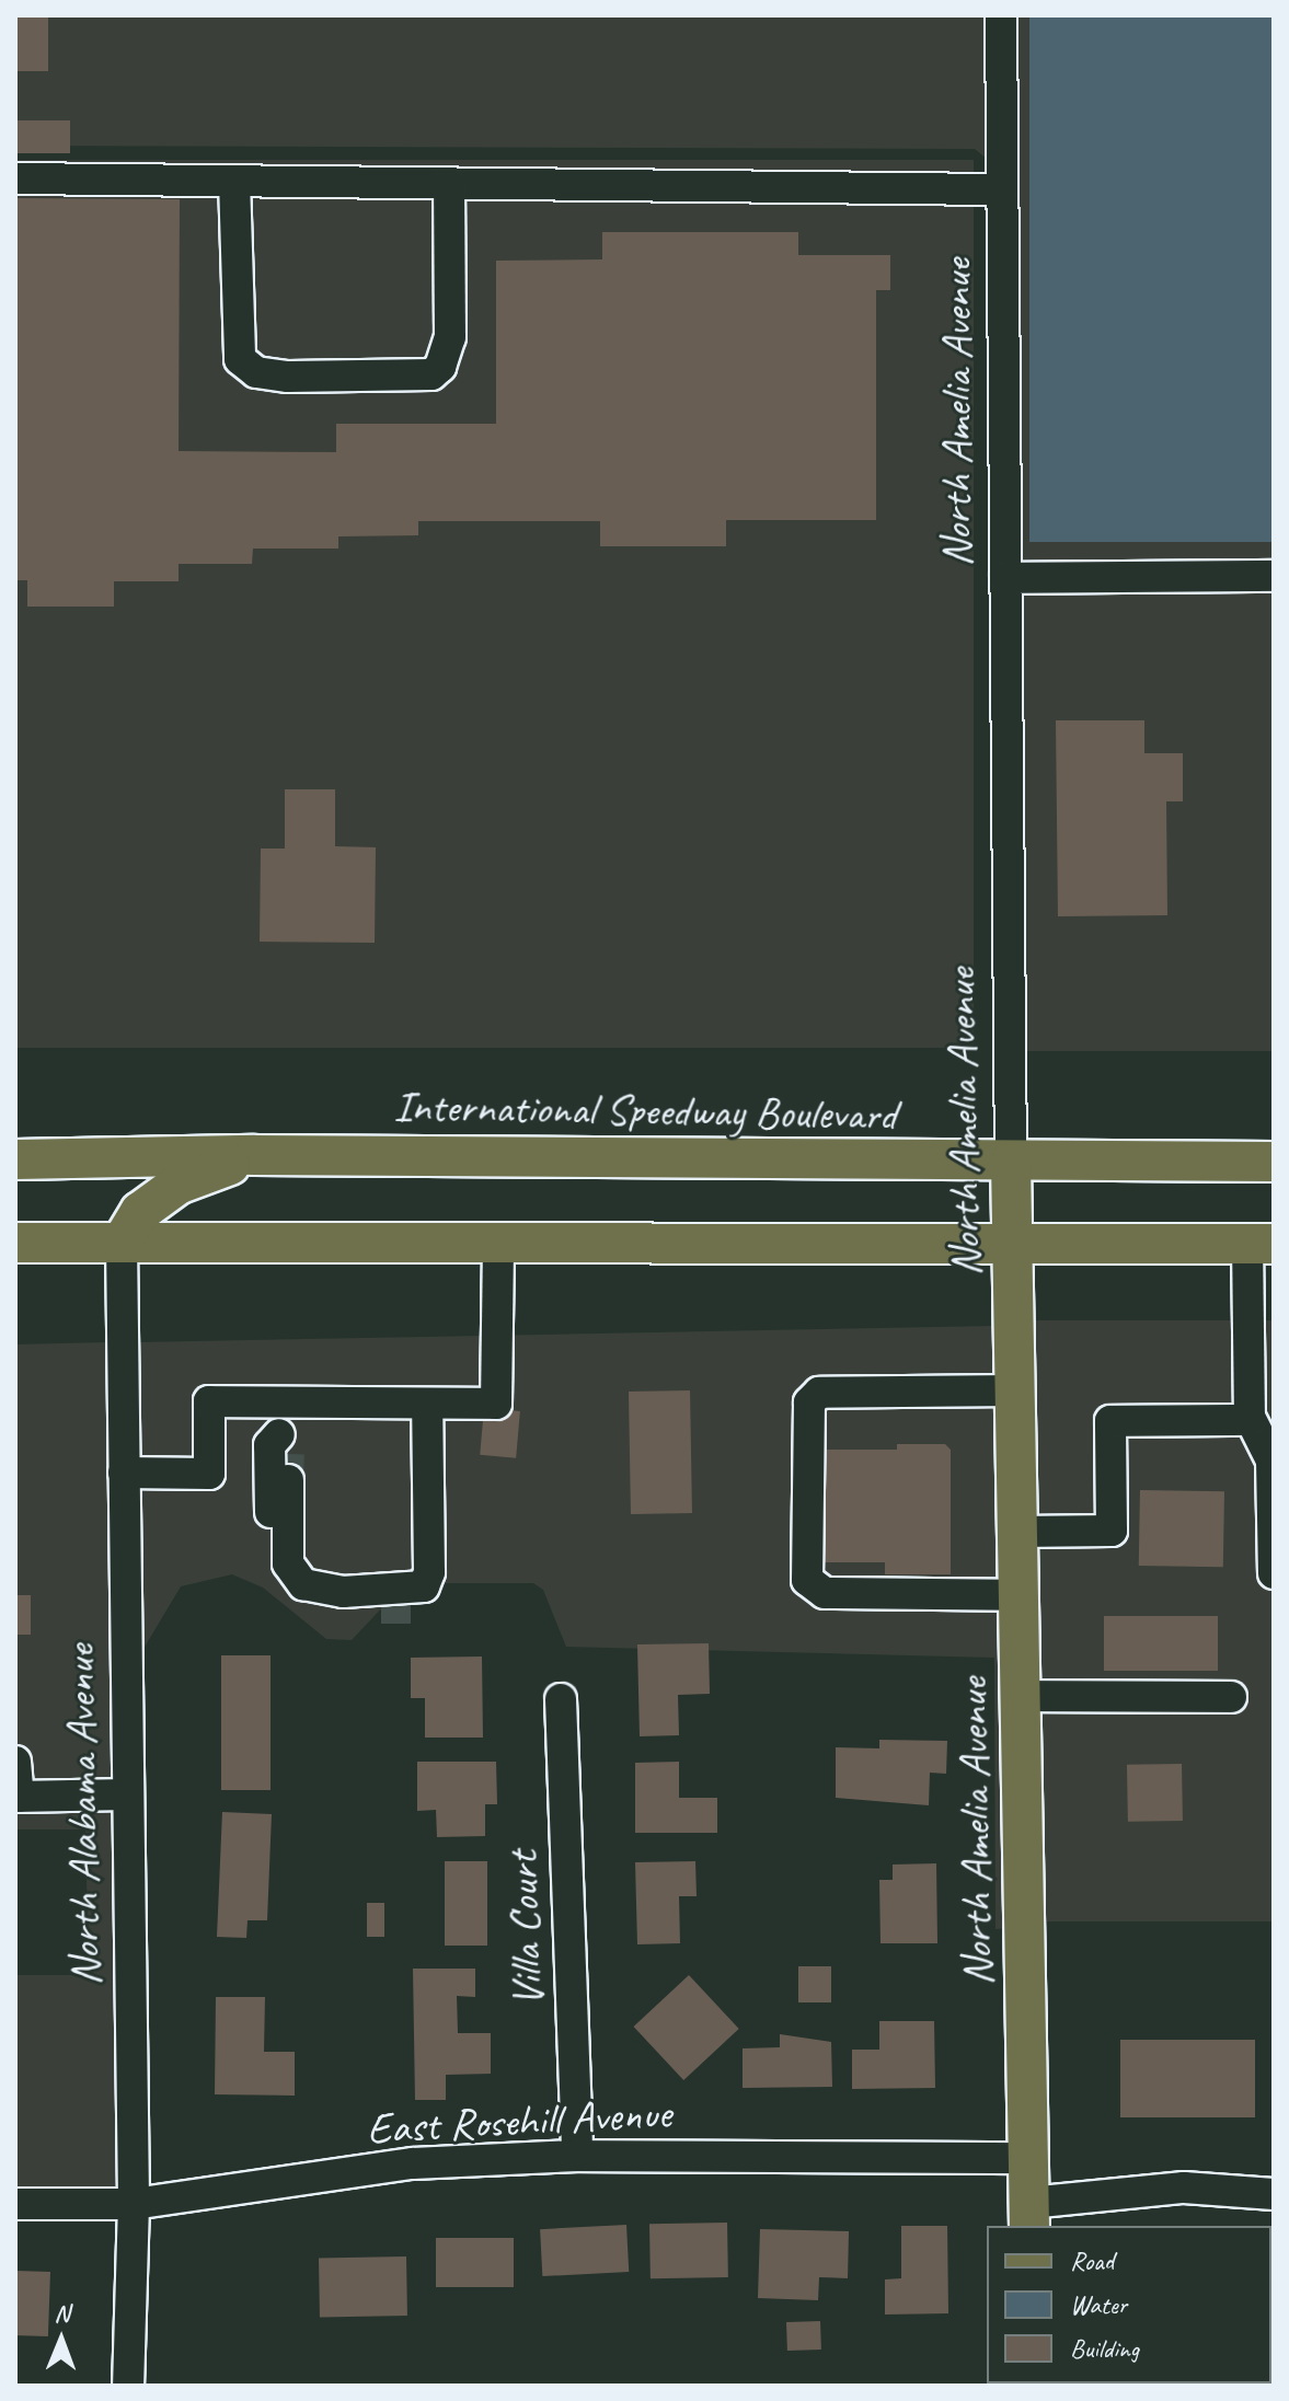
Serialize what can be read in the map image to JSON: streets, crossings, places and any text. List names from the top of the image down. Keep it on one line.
{"streets":{"main road":["North Amelia Avenue","International Speedway Boulevard"],"street":["North Alabama Avenue","Villa Court","East Rosehill Avenue"]},"crossings":[["North Amelia Avenue","International Speedway Boulevard"],["North Amelia Avenue","East Rosehill Avenue"],["North Alabama Avenue","East Rosehill Avenue"],["Villa Court","East Rosehill Avenue"]],"legend":["Road","Water","Building"],"north":"top"}
